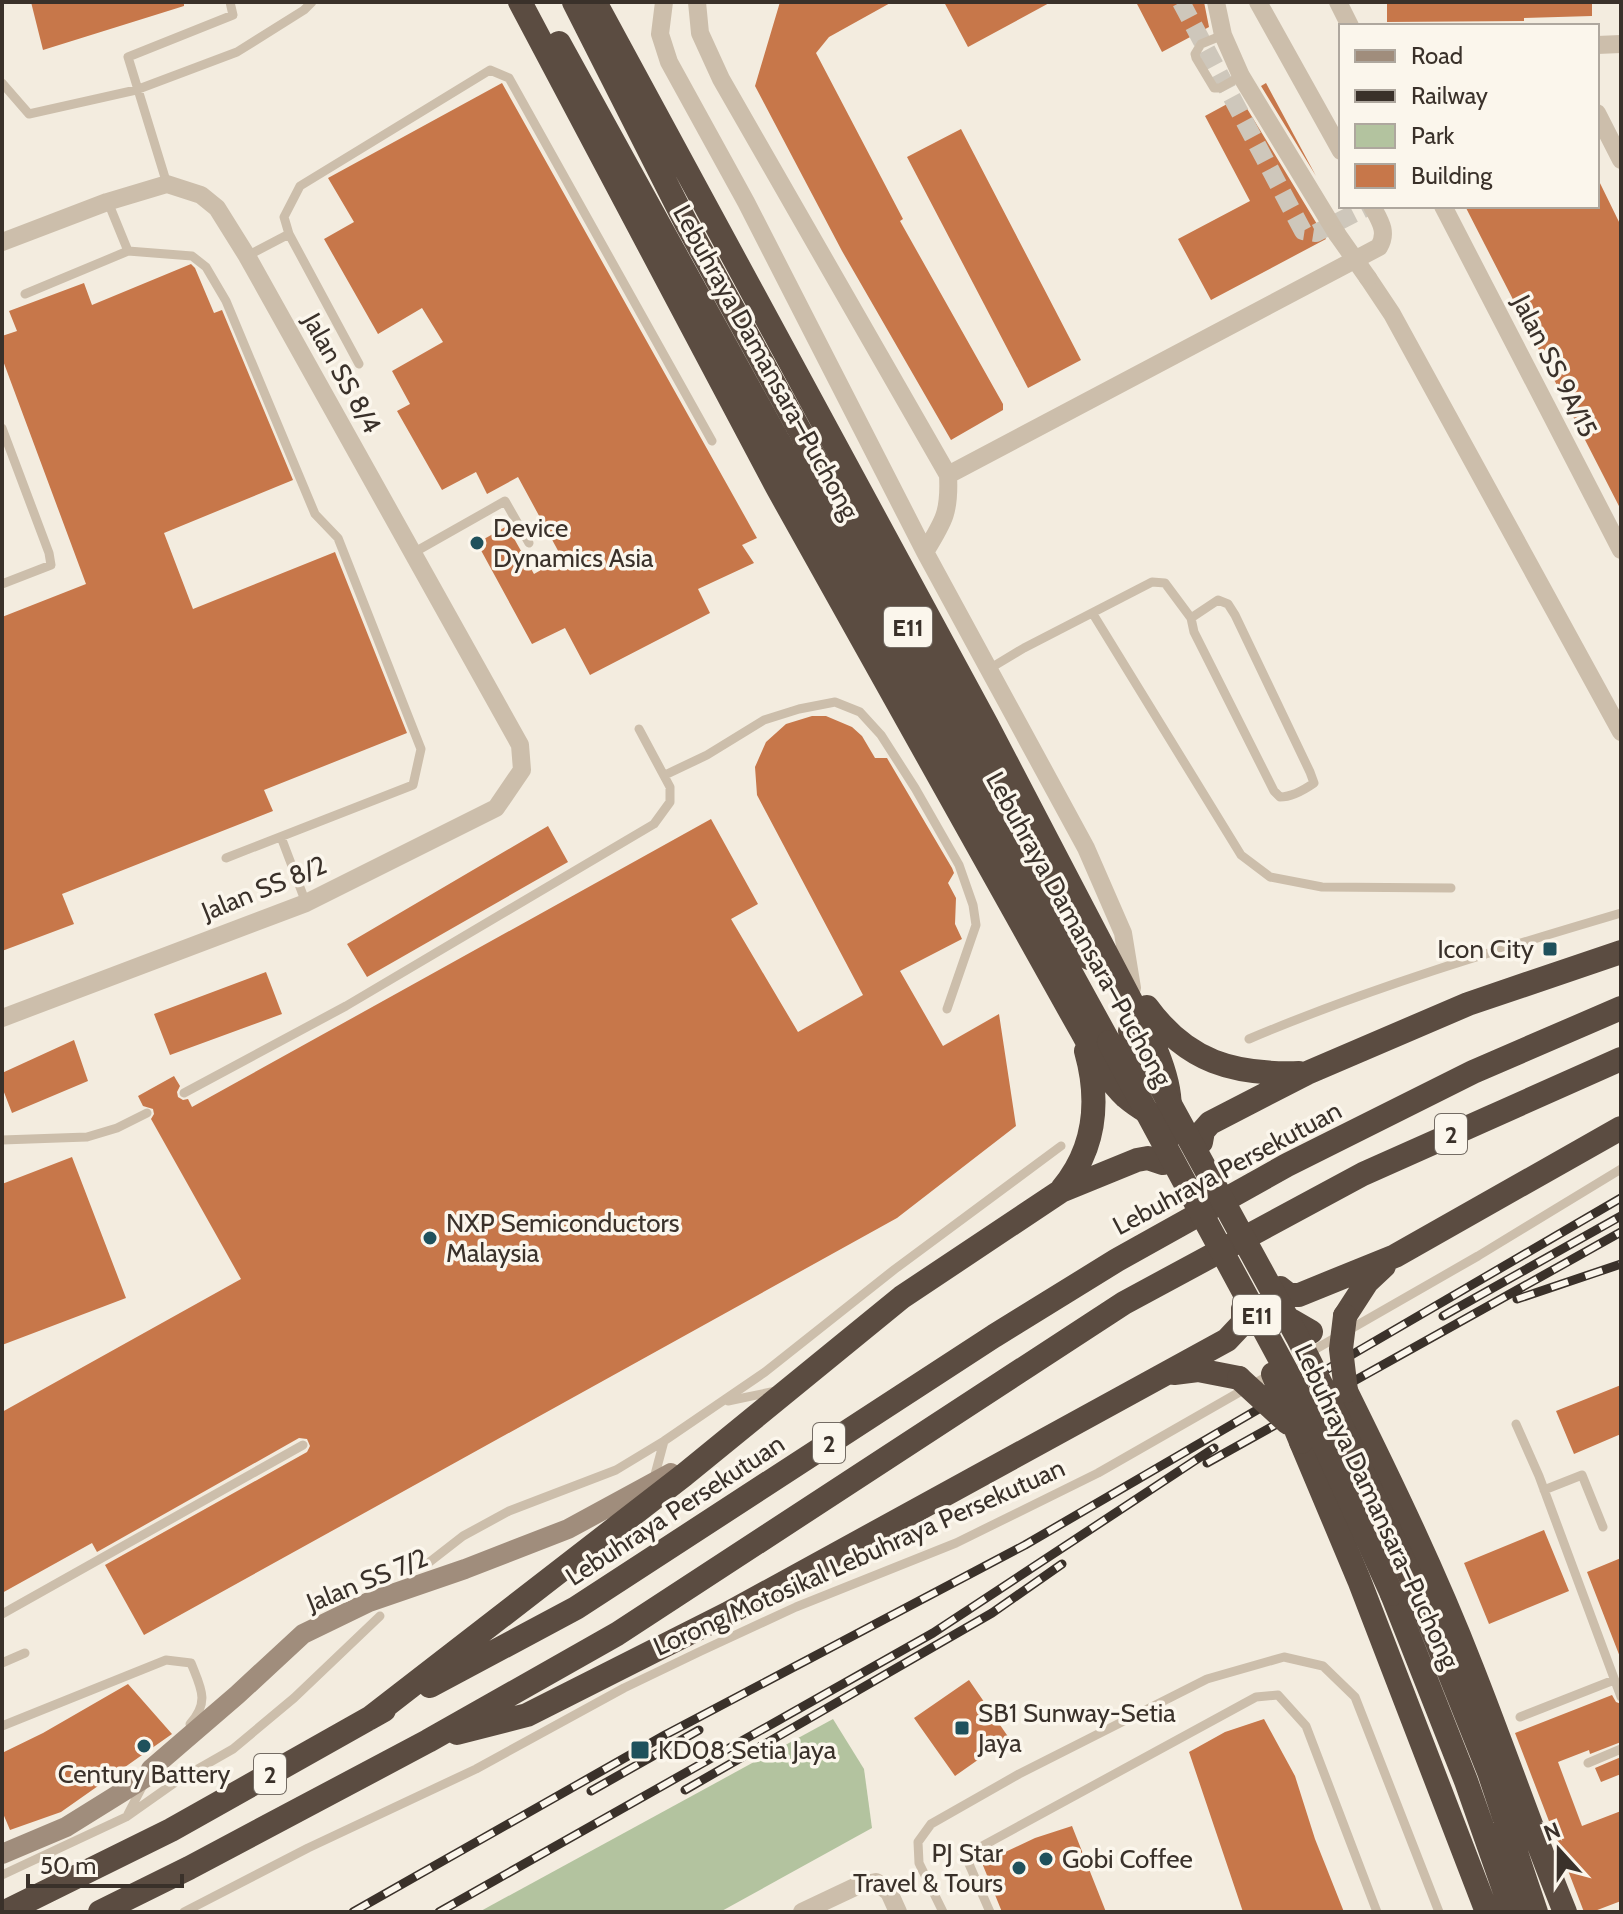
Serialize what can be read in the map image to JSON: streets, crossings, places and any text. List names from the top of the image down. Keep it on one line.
{"streets":{"highway":["Lebuhraya Damansara–Puchong","E11","2","Lebuhraya Persekutuan"],"street":["Jalan SS 9A/15","Jalan SS 8/4","Jalan SS 8/2","Jalan SS 7/2"],"lane":["Lorong Motosikal Lebuhraya Persekutuan"]},"crossings":[["Jalan SS 8/4","Jalan SS 8/2"]],"places":{"other":["Device Dynamics Asia","NXP Semiconductors Malaysia","Century Battery","Gobi Coffee","PJ Star Travel & Tours"],"transit":["Icon City","SB1 Sunway-Setia Jaya","KD08 Setia Jaya"]},"legend":["Road","Railway","Park","Building"],"scale_bar":"50 m","north":"top"}
